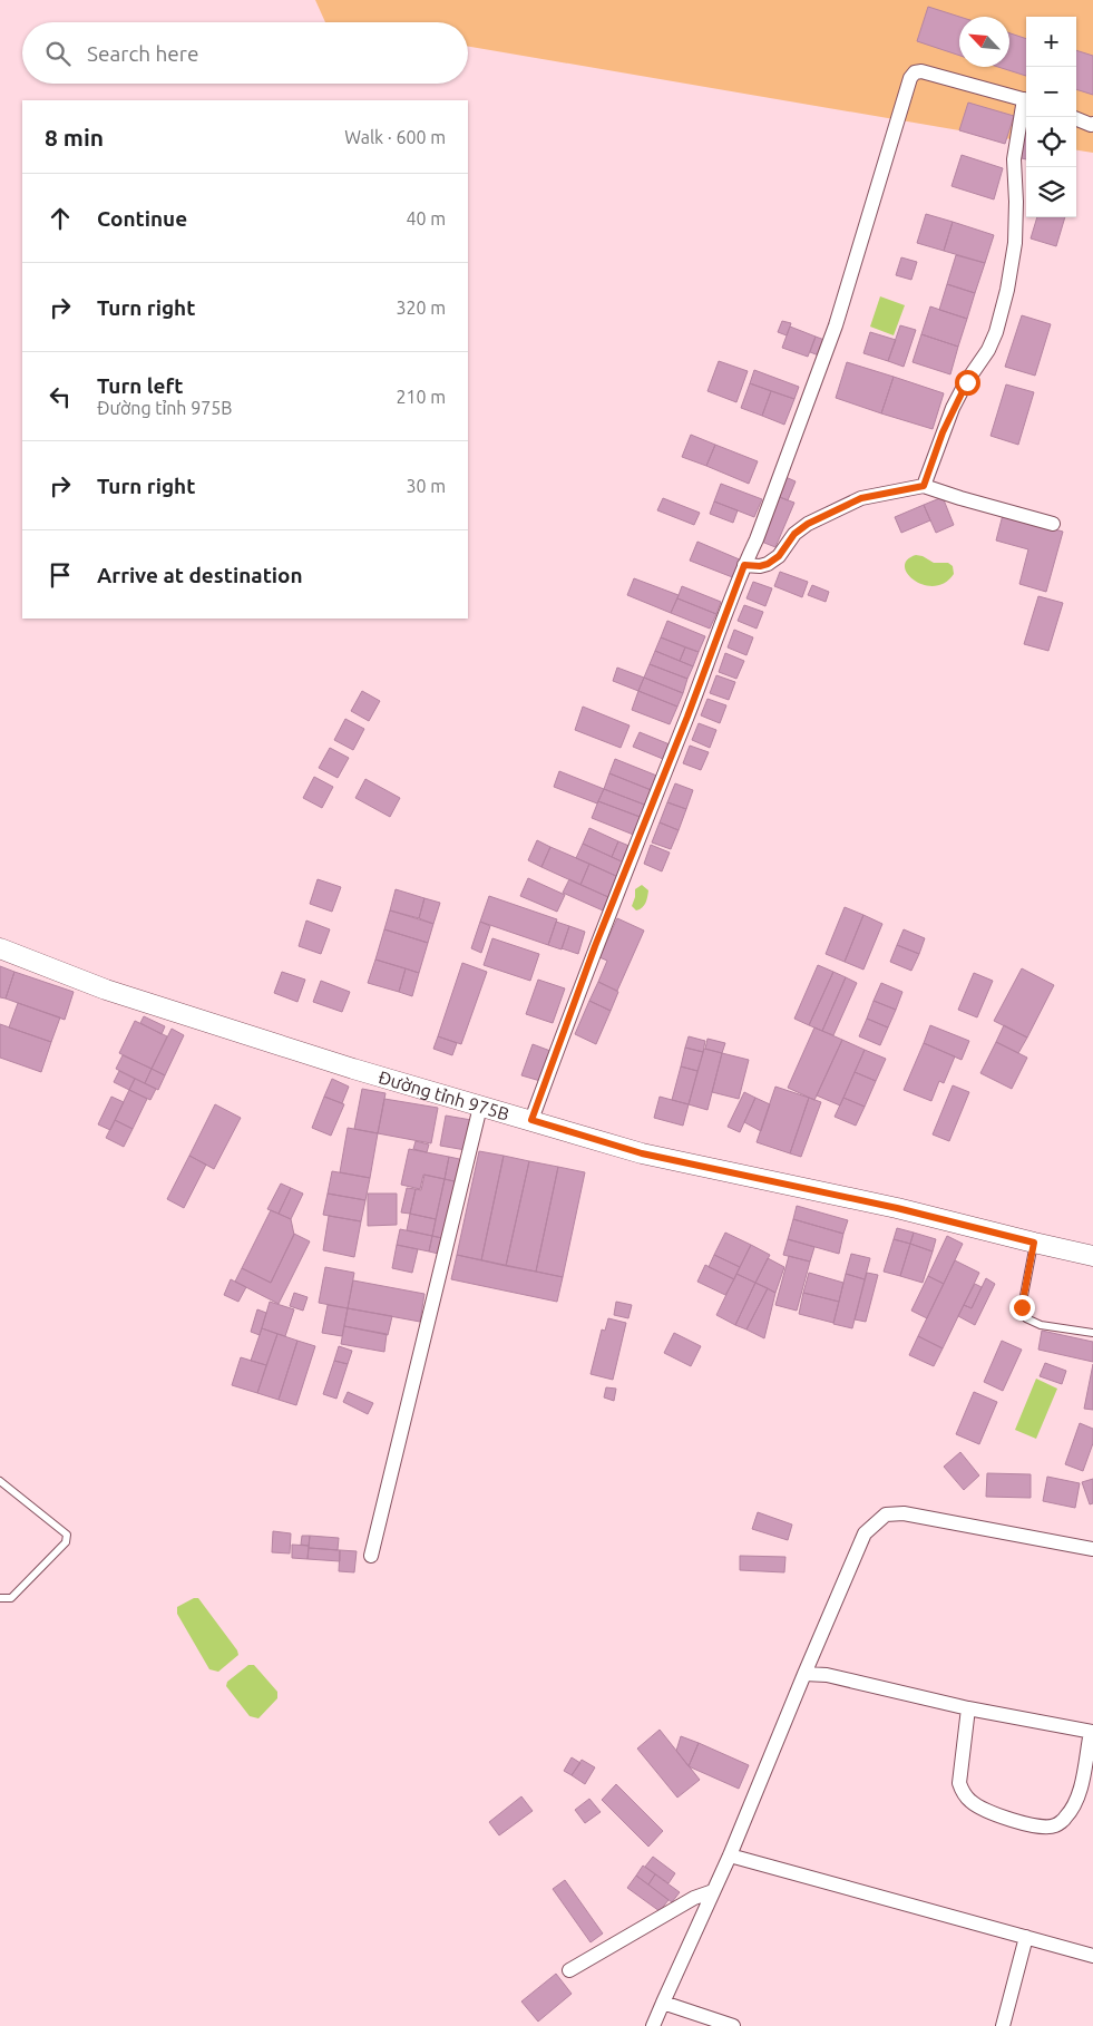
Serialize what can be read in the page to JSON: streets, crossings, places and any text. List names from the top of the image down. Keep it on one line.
{"streets":{"main road":["Đường tỉnh 975B"]},"north":"top left","page":{"map_buttons":["+","−"],"search":"Search here","heading":["8 min","Walk · 600 m"],"list":[["Continue","40 m"],["Turn right","320 m"],["Turn left","Đường tỉnh 975B","210 m"],["Turn right","30 m"],"Arrive at destination"]}}
